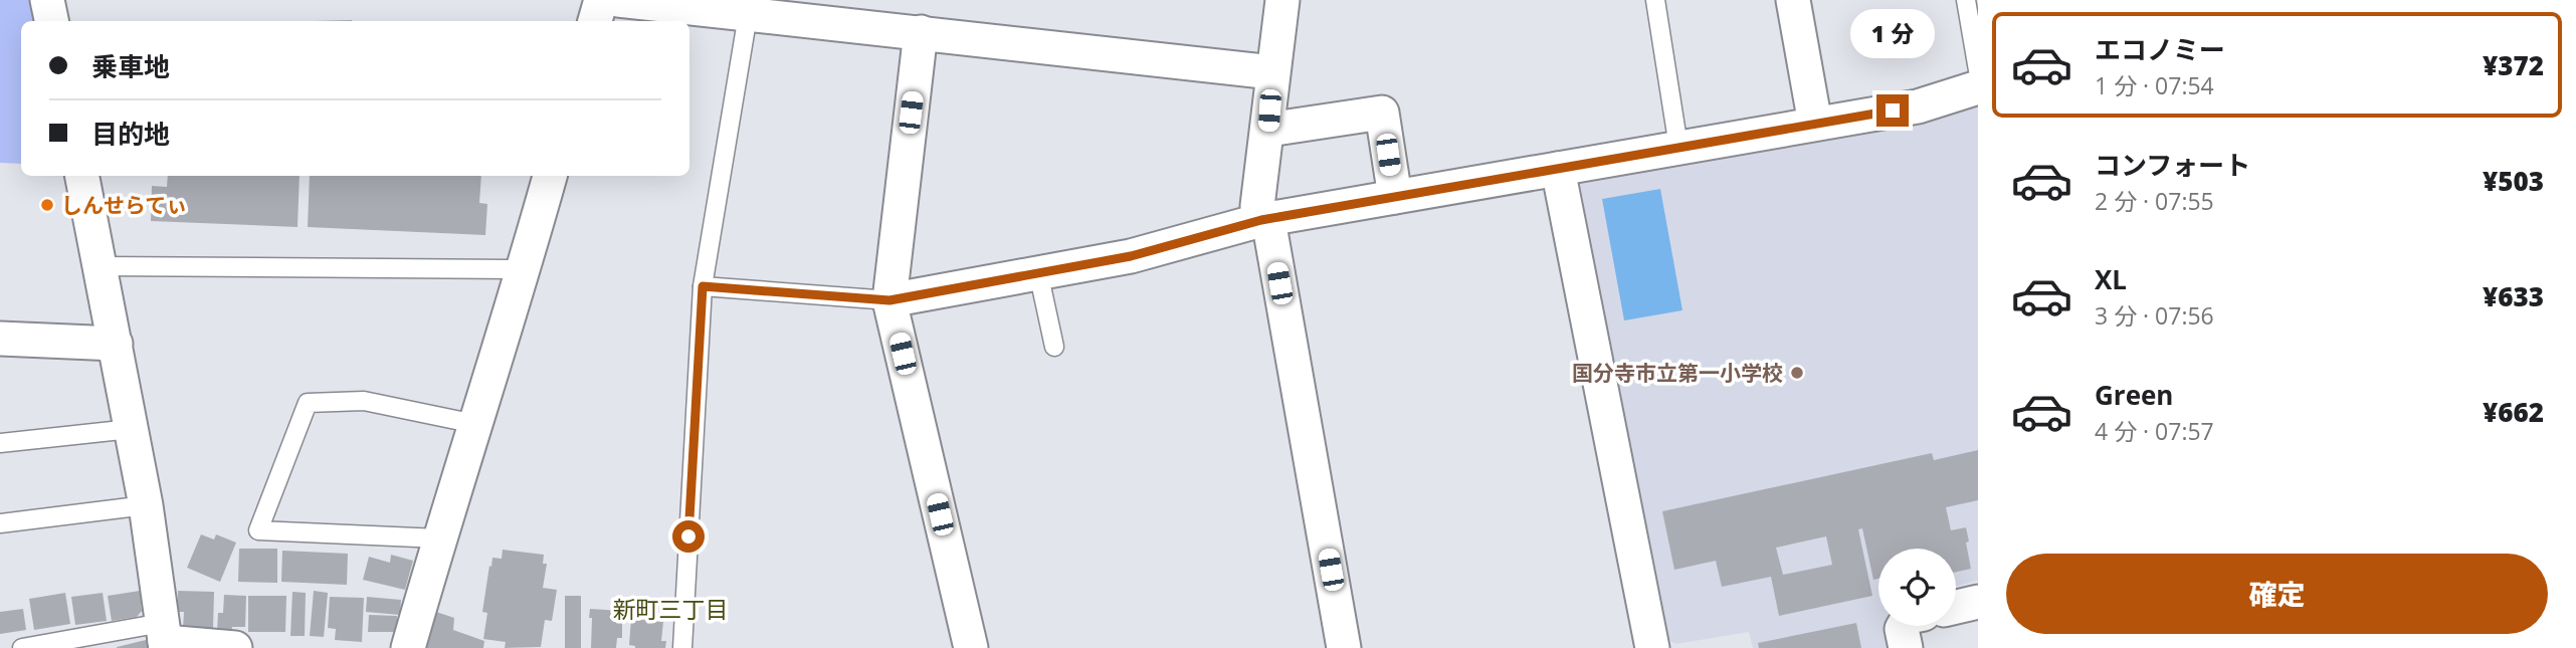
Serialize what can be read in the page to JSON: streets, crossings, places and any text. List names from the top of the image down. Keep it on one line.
{"districts":["新町三丁目"],"places":["しんせらてぃ","国分寺市立第一小学校"],"page":{"bubble":"1 分","list":[{"name":"エコノミー","note":"1 分 · 07:54","value":"¥372"},{"name":"コンフォート","note":"2 分 · 07:55","value":"¥503"},{"name":"XL","note":"3 分 · 07:56","value":"¥633"},{"name":"Green","note":"4 分 · 07:57","value":"¥662"}],"banner":["乗車地","目的地"],"buttons":"確定"}}
